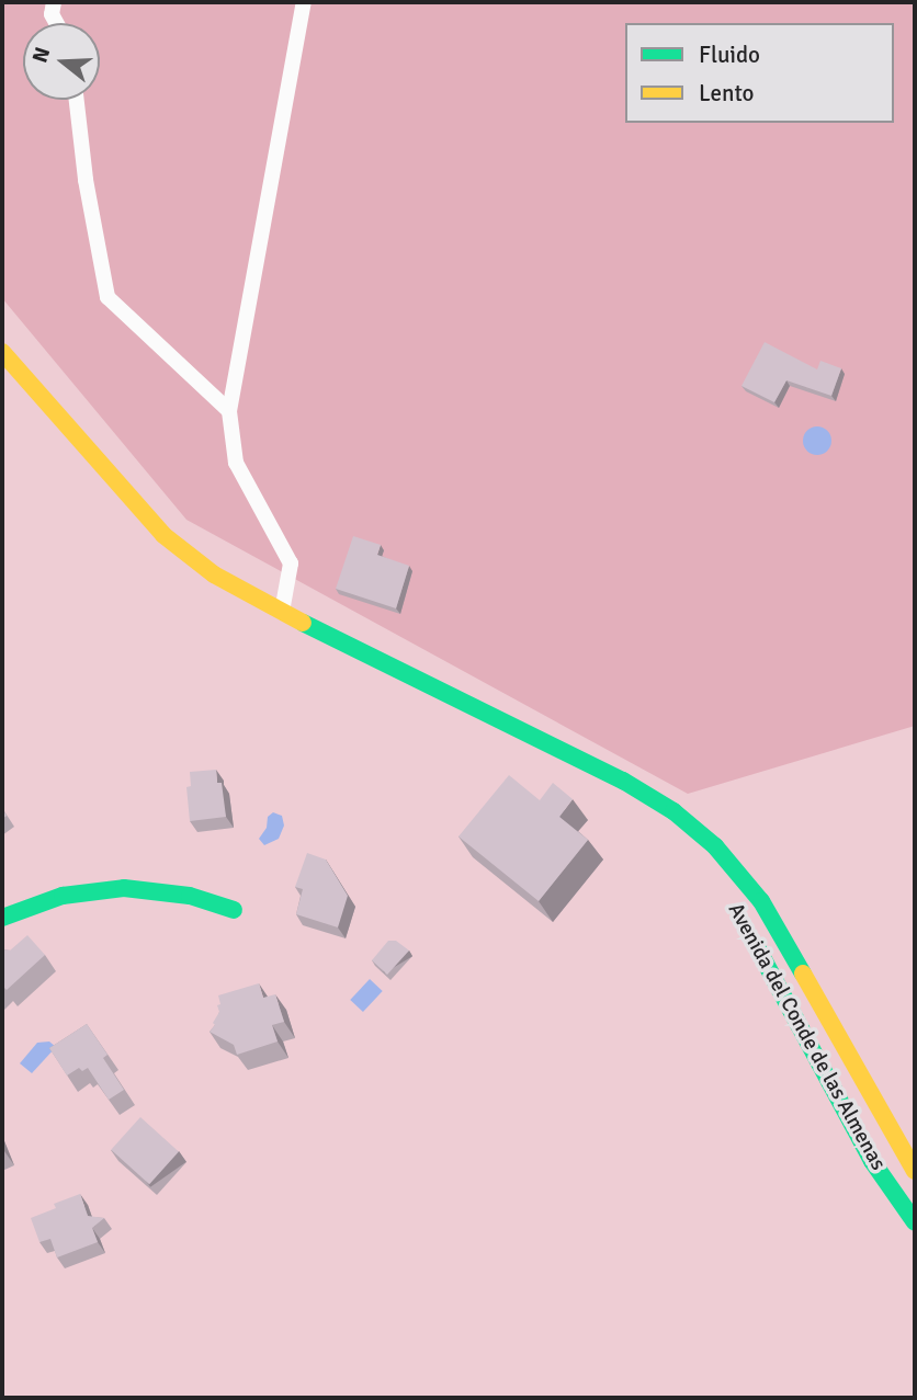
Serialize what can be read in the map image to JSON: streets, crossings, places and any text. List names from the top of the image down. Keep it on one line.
{"streets":{"main road":["Avenida del Conde de las Almenas"]},"legend":["Fluido","Lento"],"north":"left"}
